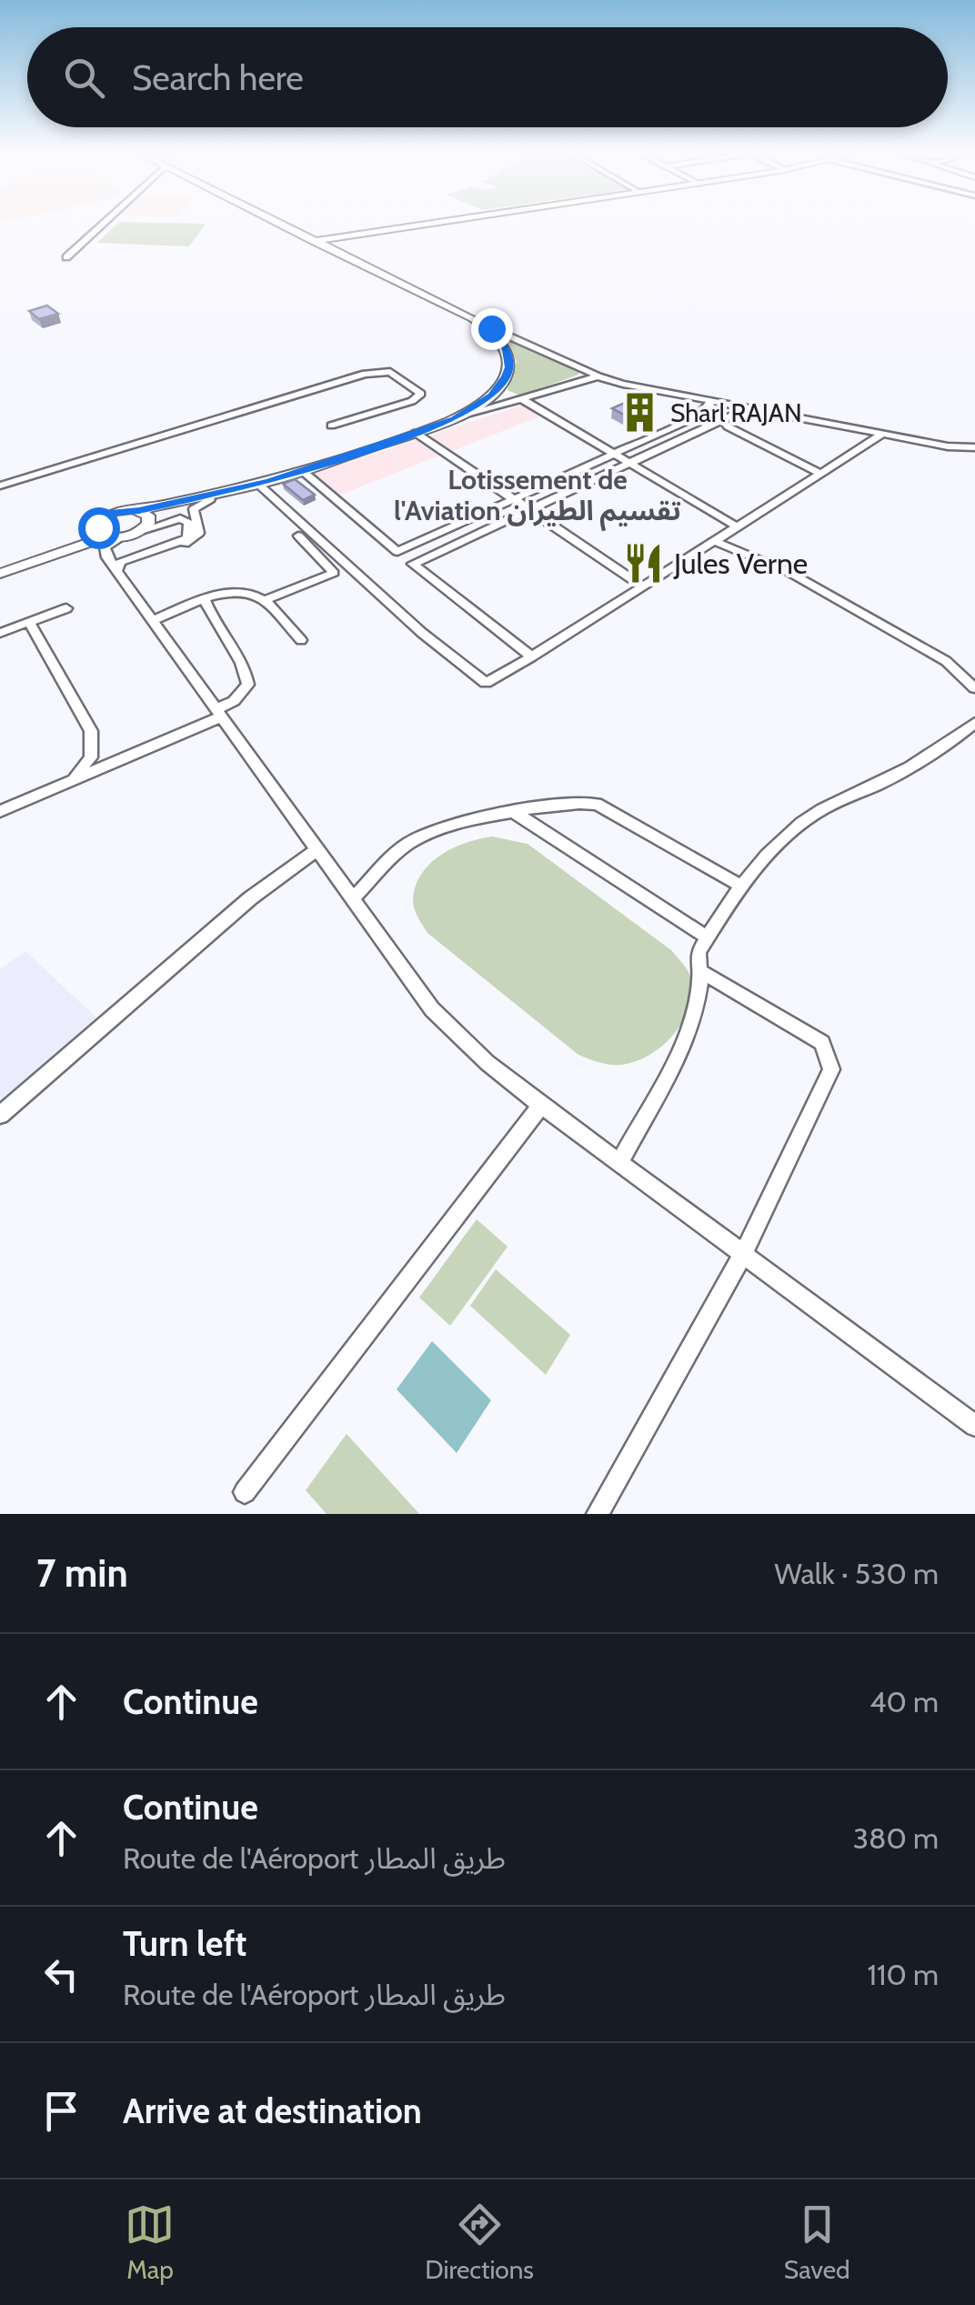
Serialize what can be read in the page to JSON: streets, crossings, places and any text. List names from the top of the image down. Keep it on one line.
{"districts":["Lotissement de l'Aviation تقسيم الطيران"],"places":{"building":["Sharl RAJAN"],"restaurant":["Jules Verne"]},"page":{"search":"Search here","heading":["7 min","Walk · 530 m"],"list":[["Continue","40 m"],["Continue","Route de l'Aéroport طريق المطار","380 m"],["Turn left","Route de l'Aéroport طريق المطار","110 m"],"Arrive at destination"],"nav":["Map","Directions","Saved"]}}
